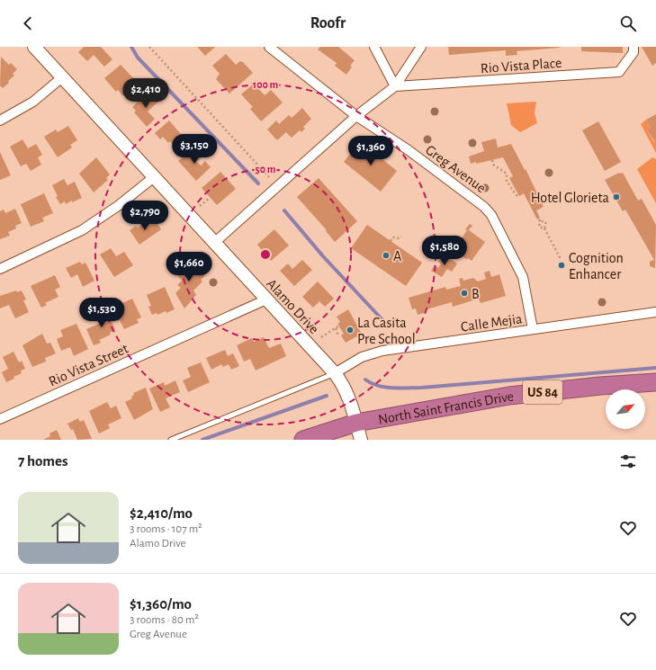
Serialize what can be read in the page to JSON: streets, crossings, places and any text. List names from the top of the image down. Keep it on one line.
{"streets":{"highway":["US 84","North Saint Francis Drive"],"street":["Rio Vista Place","Greg Avenue","Alamo Drive","Calle Mejia","Rio Vista Street"]},"crossings":[["Greg Avenue","Calle Mejia"],["Alamo Drive","Calle Mejia"],["Alamo Drive","Rio Vista Street"],["Alamo Drive","North Saint Francis Drive"]],"places":["Hotel Glorieta","A","Cognition Enhancer","B","La Casita Pre School"],"north":"top right","page":{"header":"Roofr","price":["$2,410","$3,150","$1,360","$2,790","$1,580","$1,660","$1,530"],"heading":"7 homes","list":[{"name":"$2,410/mo","note":"3 rooms · 107 m² · Alamo Drive"},{"name":"$1,360/mo","note":"3 rooms · 80 m² · Greg Avenue"}]},"rings":["100 m","50 m"]}
